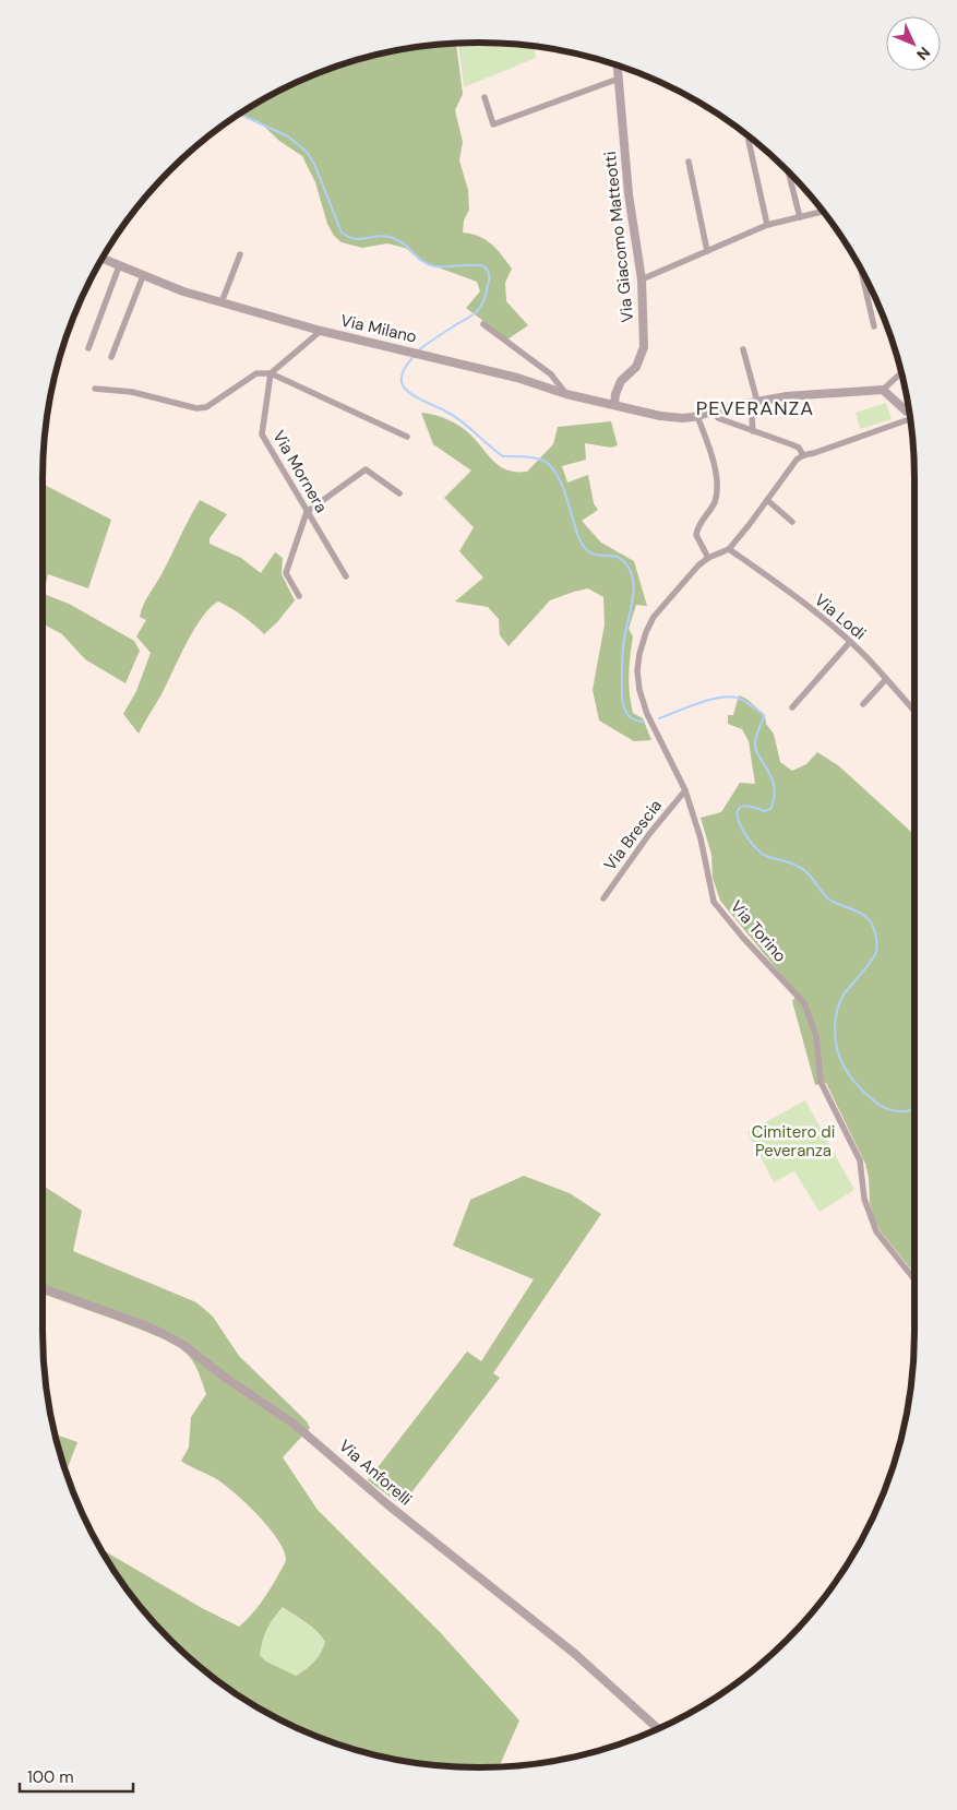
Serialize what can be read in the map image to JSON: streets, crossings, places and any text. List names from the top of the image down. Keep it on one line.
{"streets":{"street":["Via Giacomo Matteotti","Via Milano","Via Mornera","Via Lodi","Via Brescia","Via Torino","Via Anforelli"]},"crossings":[["Via Giacomo Matteotti","Via Milano"],["Via Brescia","Via Torino"]],"districts":["PEVERANZA"],"parks":["Cimitero di Peveranza"],"scale_bar":"100 m","north":"bottom right"}
